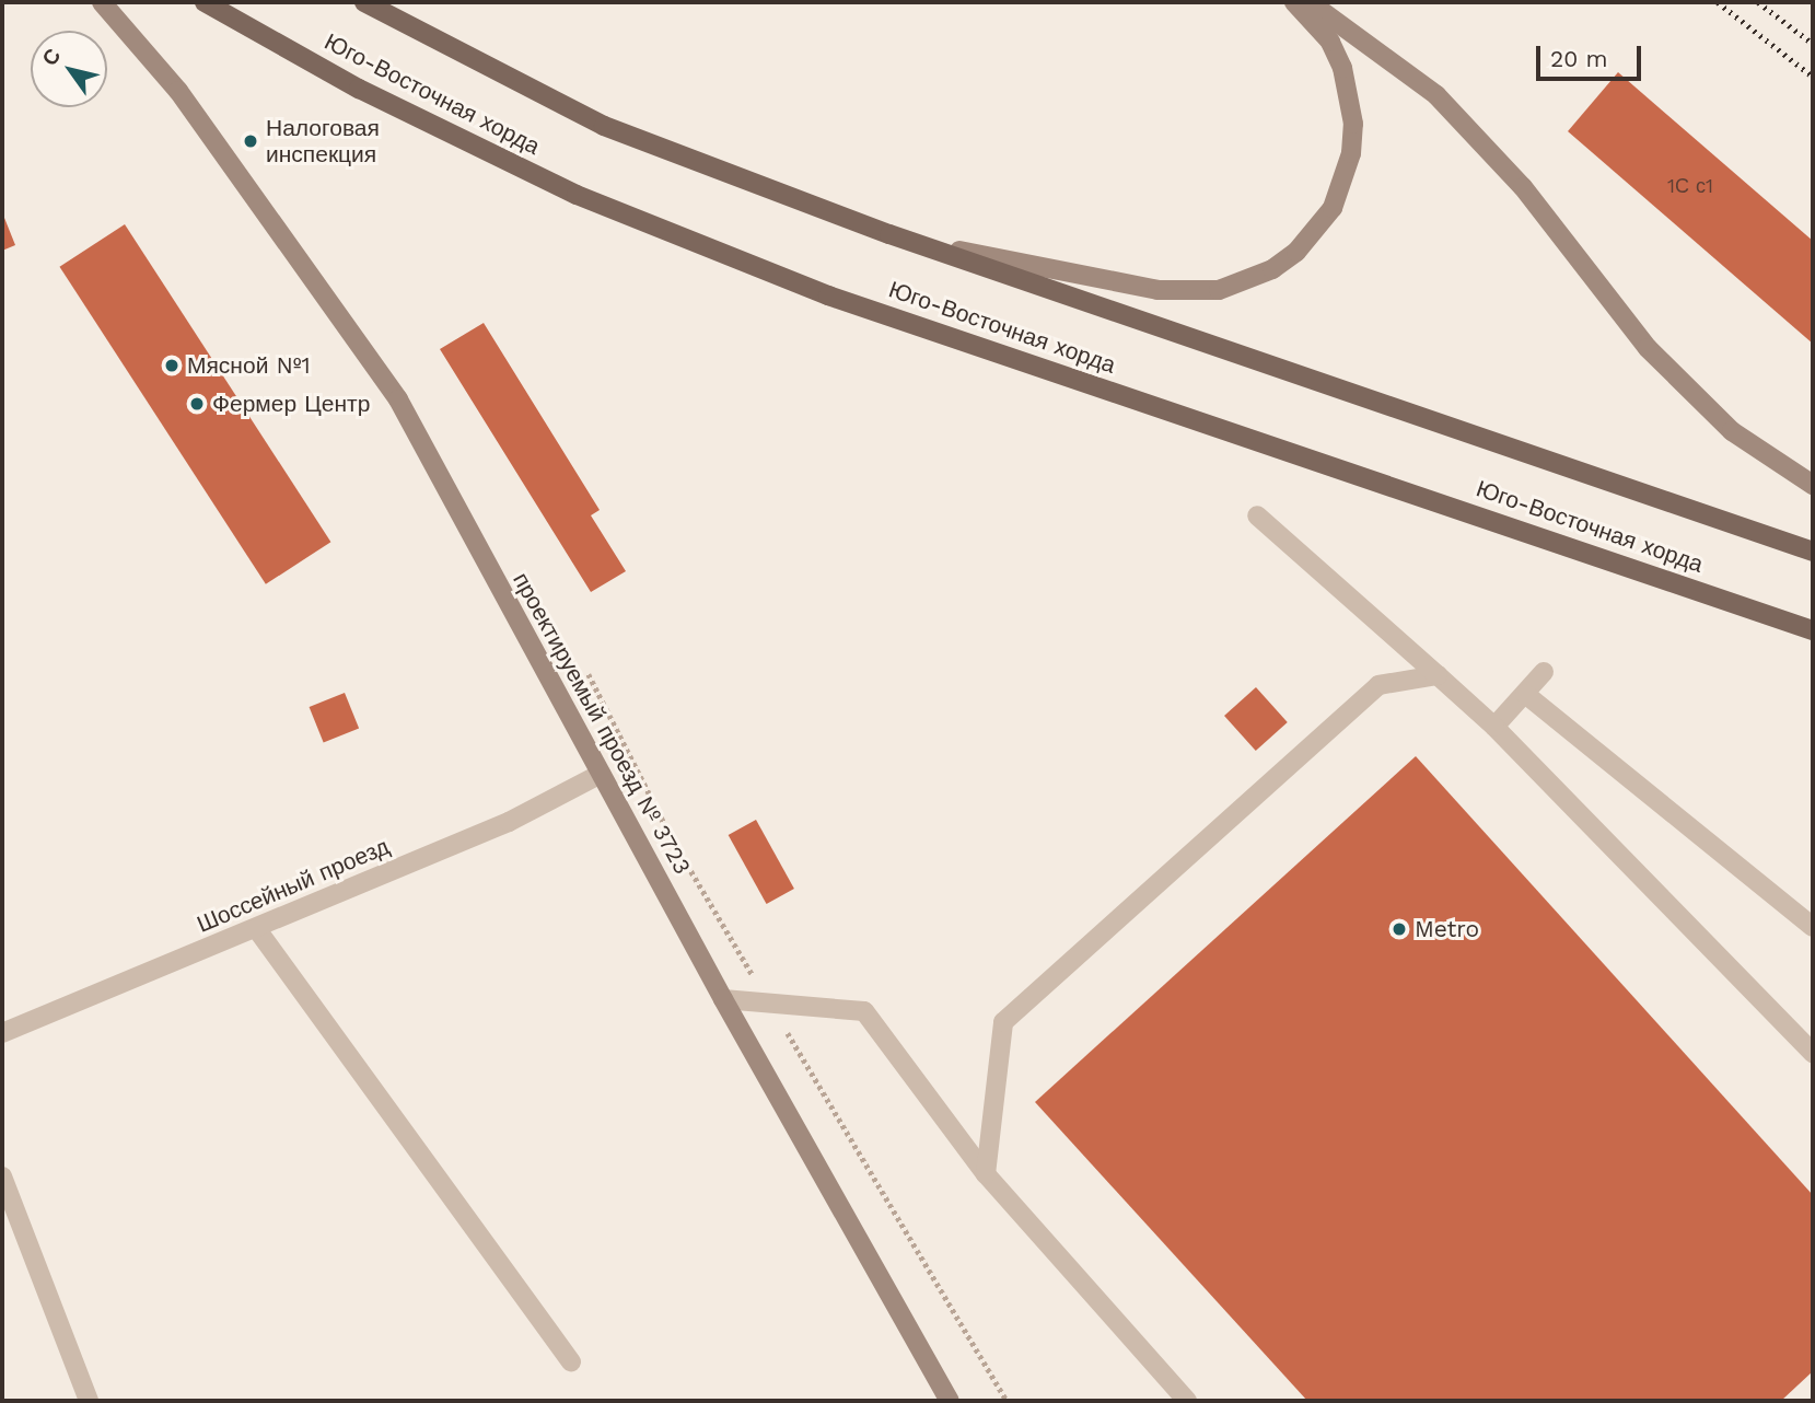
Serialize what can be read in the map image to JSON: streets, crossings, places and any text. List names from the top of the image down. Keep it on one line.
{"streets":{"main road":["Юго-Восточная хорда","проектируемый проезд № 3723"],"street":["Шоссейный проезд"]},"crossings":[["проектируемый проезд № 3723","Шоссейный проезд"]],"places":["Налоговая инспекция","Мясной №1","Фермер Центр","Metro"],"house_numbers":["1С с1"],"scale_bar":"20 m","north":"top left"}
